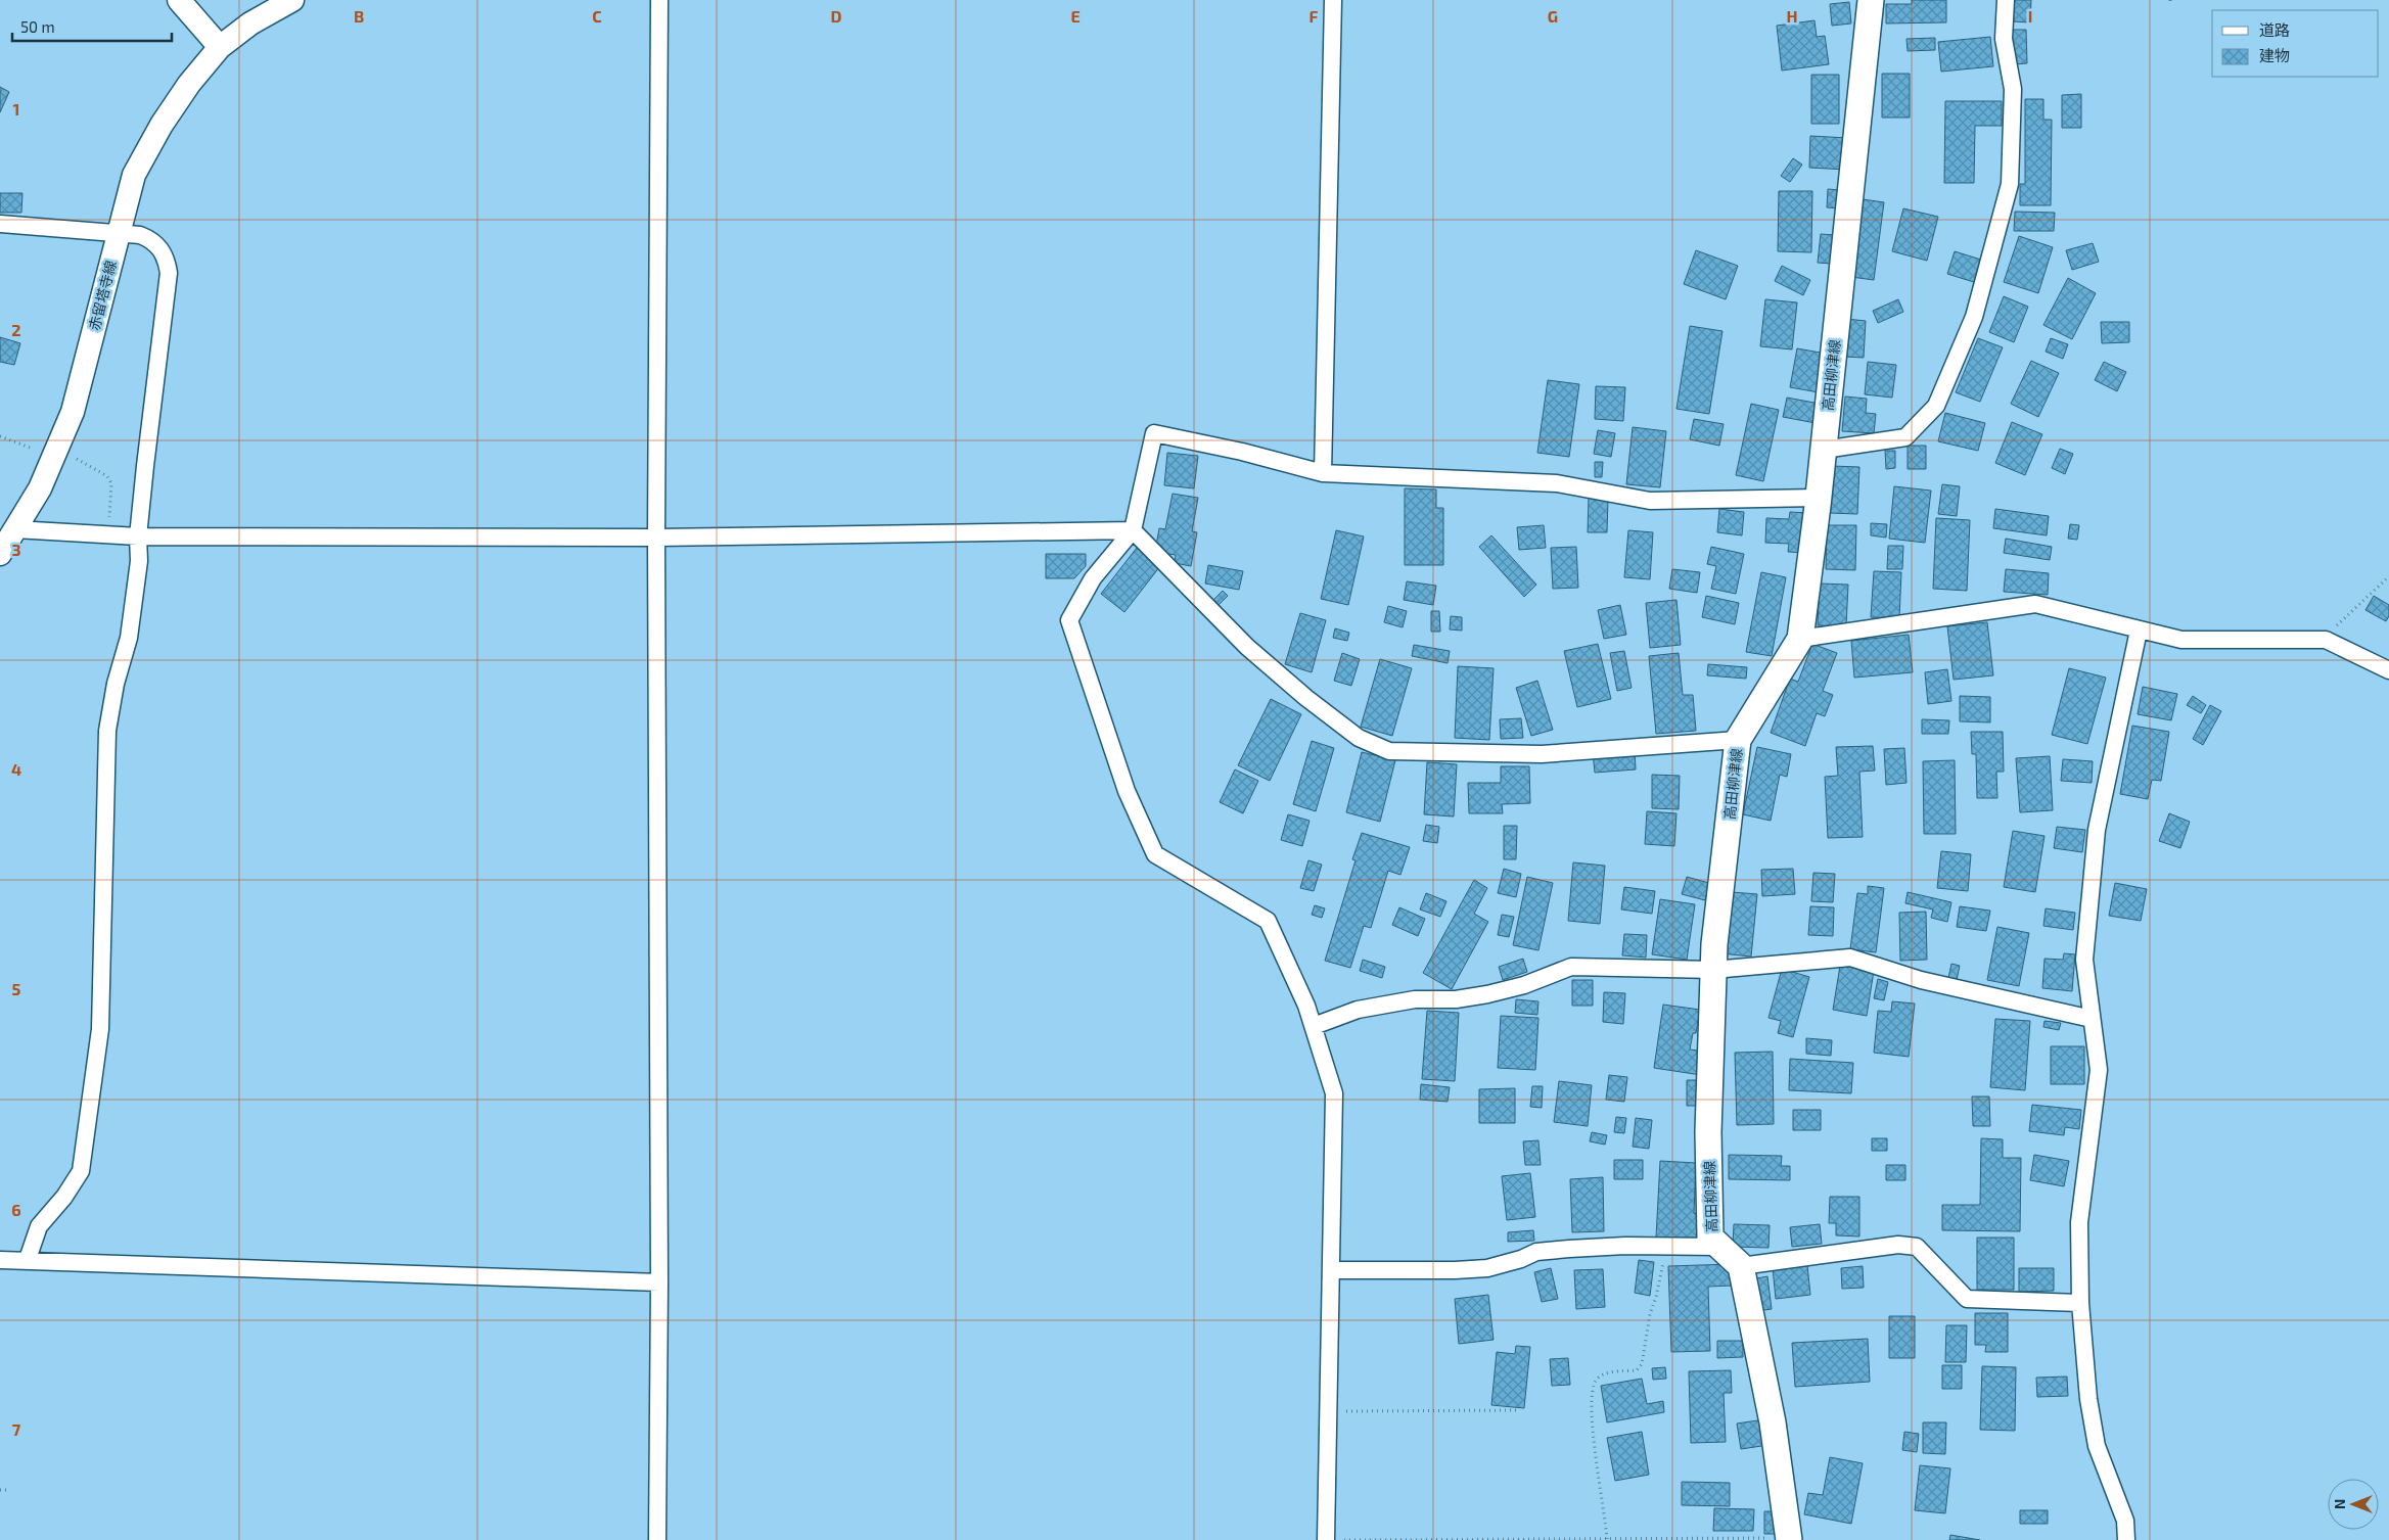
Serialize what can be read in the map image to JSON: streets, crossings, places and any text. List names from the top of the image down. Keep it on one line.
{"streets":{"main road":["赤留塔寺線","高田柳津線"]},"legend":["道路","建物"],"scale_bar":"50 m","north":"left","grid":{"columns":["B","C","D","E","F","G","H","I"],"rows":["1","2","3","4","5","6","7"]}}
